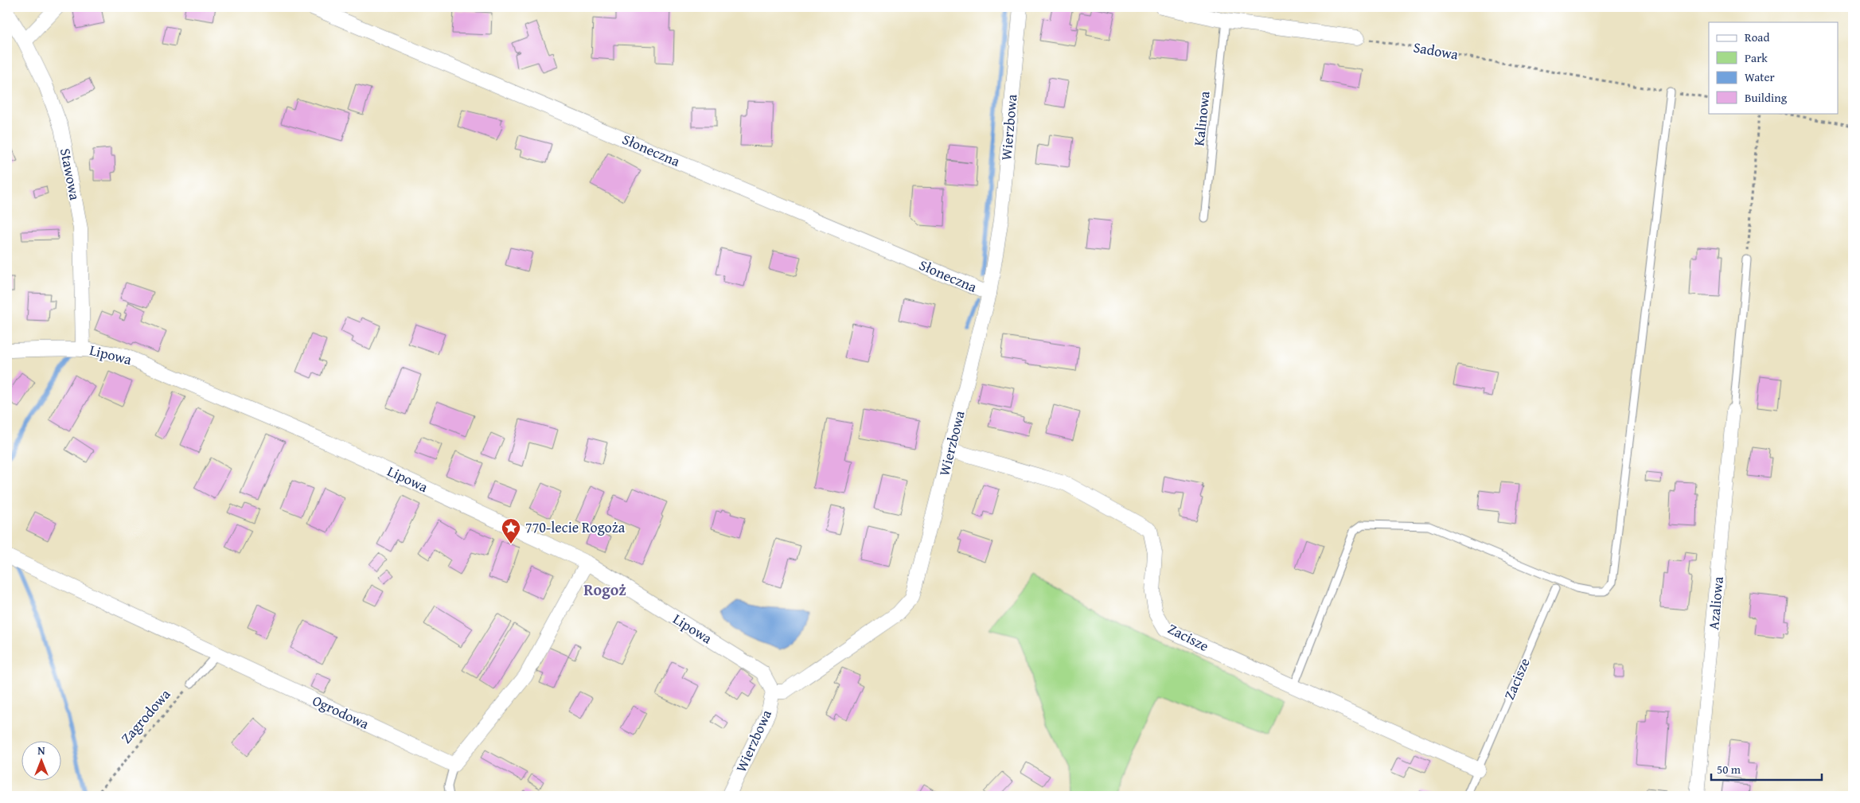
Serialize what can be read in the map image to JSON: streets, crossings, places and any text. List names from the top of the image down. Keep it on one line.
{"streets":{"street":["Wierzbowa","Słoneczna","Stawowa","Lipowa","Azaliowa","Zacisze","Ogrodowa"],"lane":["Kalinowa"],"path":["Sadowa","Zagrodowa"]},"crossings":[["Wierzbowa","Słoneczna"],["Wierzbowa","Lipowa"],["Wierzbowa","Zacisze"],["Stawowa","Lipowa"]],"districts":["Rogoż"],"places":{"place":["770-lecie Rogoża"]},"legend":["Road","Park","Water","Building"],"scale_bar":"50 m","north":"top"}
